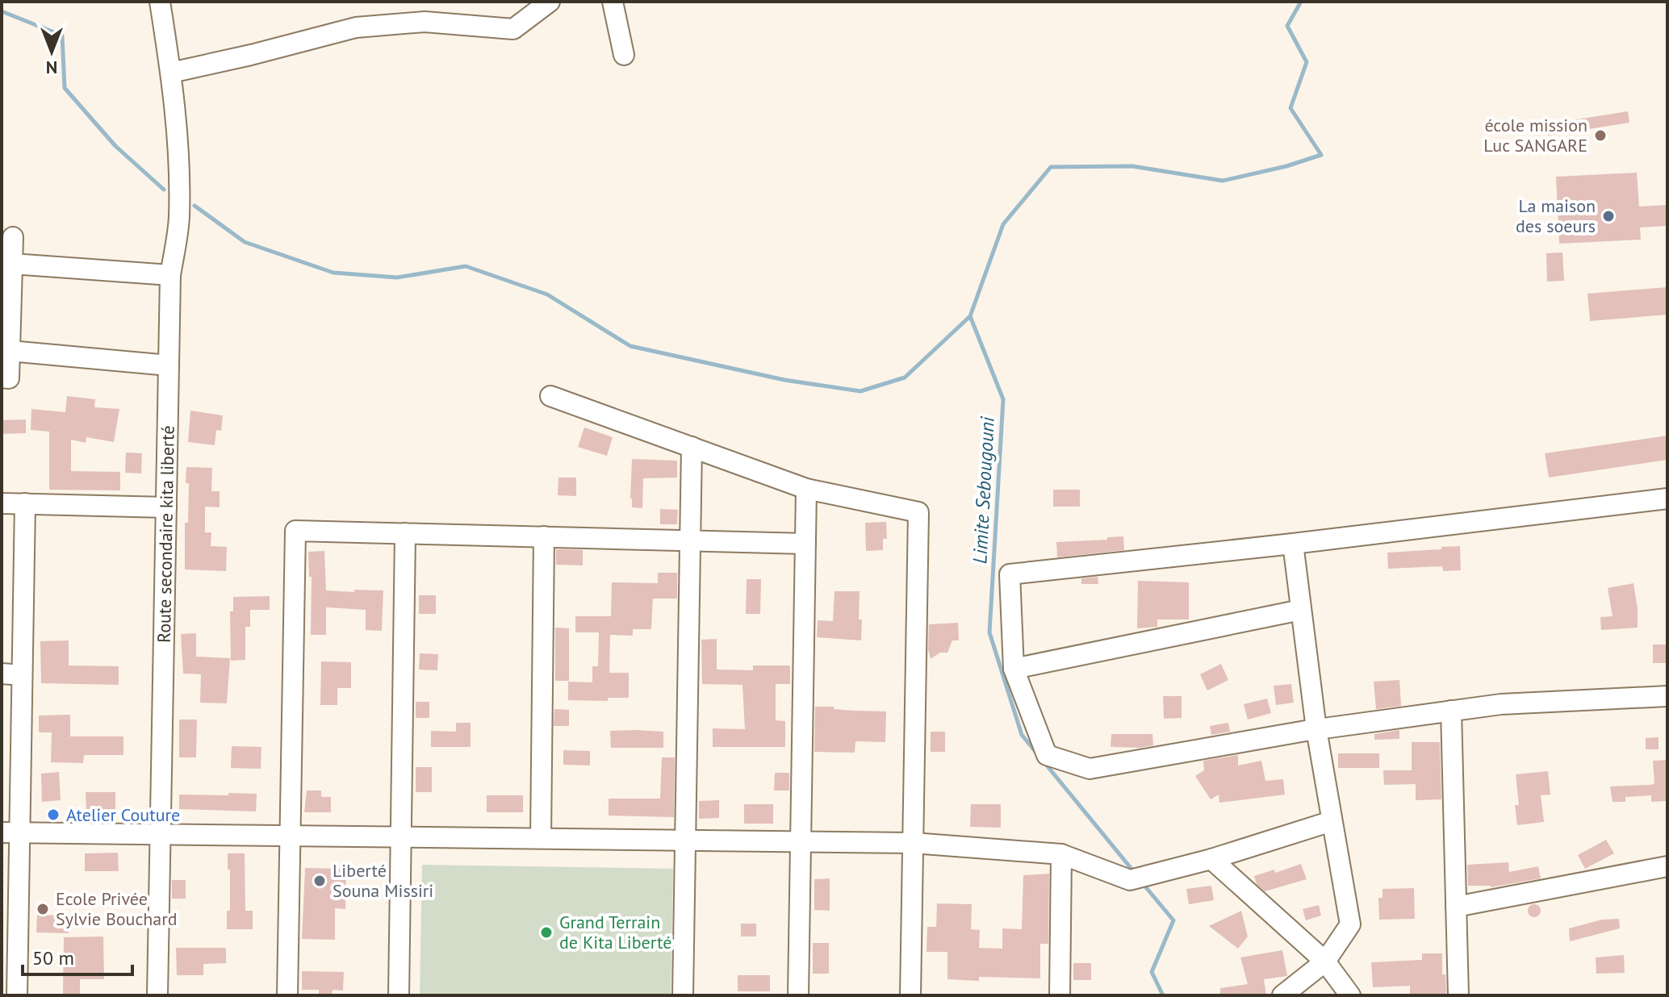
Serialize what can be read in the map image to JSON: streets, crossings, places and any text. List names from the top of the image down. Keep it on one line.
{"streets":{"street":["Route secondaire kita liberté"]},"water":["Limite Sebougouni"],"places":["école mission Luc SANGARE","La maison des soeurs","Atelier Couture","Liberté Souna Missiri","Ecole Privée Sylvie Bouchard","Grand Terrain de Kita Liberté"],"scale_bar":"50 m","north":"bottom"}
